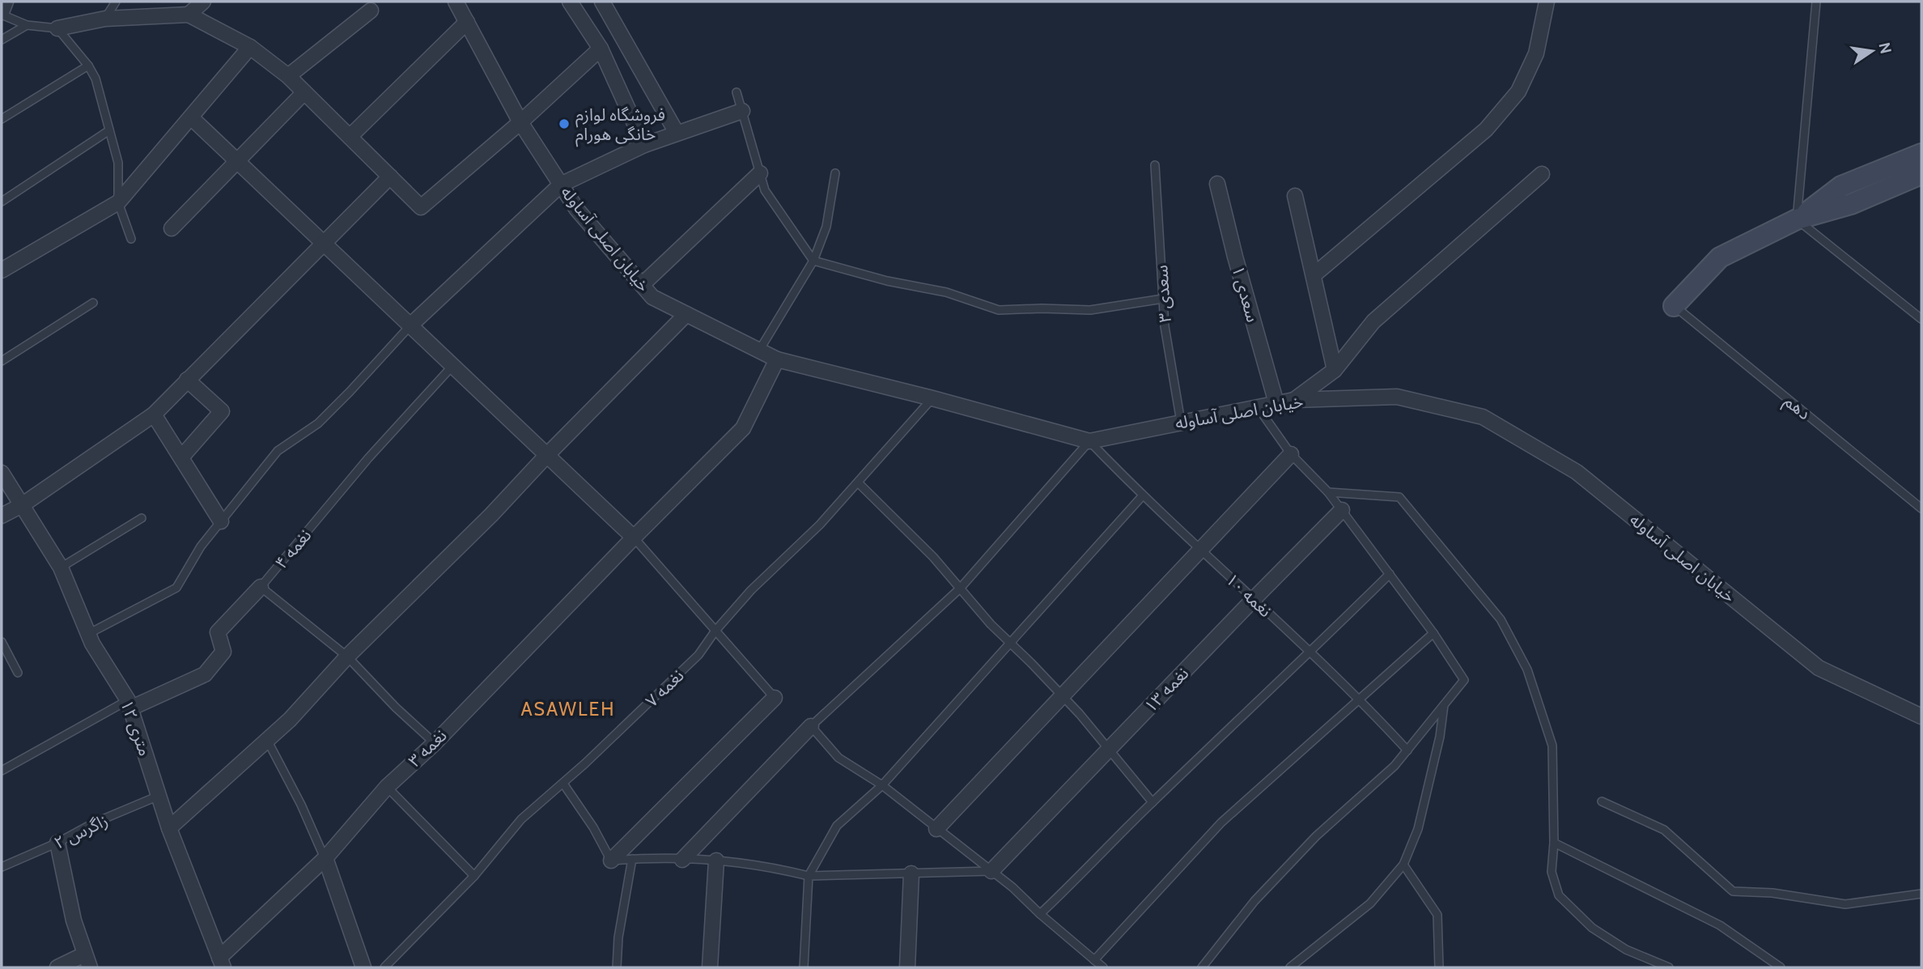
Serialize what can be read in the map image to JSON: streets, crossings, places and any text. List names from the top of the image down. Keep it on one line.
{"streets":{"street":["خیابان اصلی آساوله","سعدی ۱","نغمه ۴","نغمه ۱۳","۱۲ متری","نغمه ۳"],"lane":["سعدی ۳","دهم","نغمه ۱۰","نغمه ۷","زاگرس ۲"]},"crossings":[["خیابان اصلی آساوله","سعدی ۳"],["خیابان اصلی آساوله","سعدی ۱"],["خیابان اصلی آساوله","نغمه ۱۰"],["خیابان اصلی آساوله","نغمه ۷"],["نغمه ۴","۱۲ متری"],["نغمه ۱۰","نغمه ۱۳"],["۱۲ متری","نغمه ۳"],["۱۲ متری","زاگرس ۲"]],"districts":["ASAWLEH"],"places":["فروشگاه لوازم خانگی هورام"],"north":"right"}
